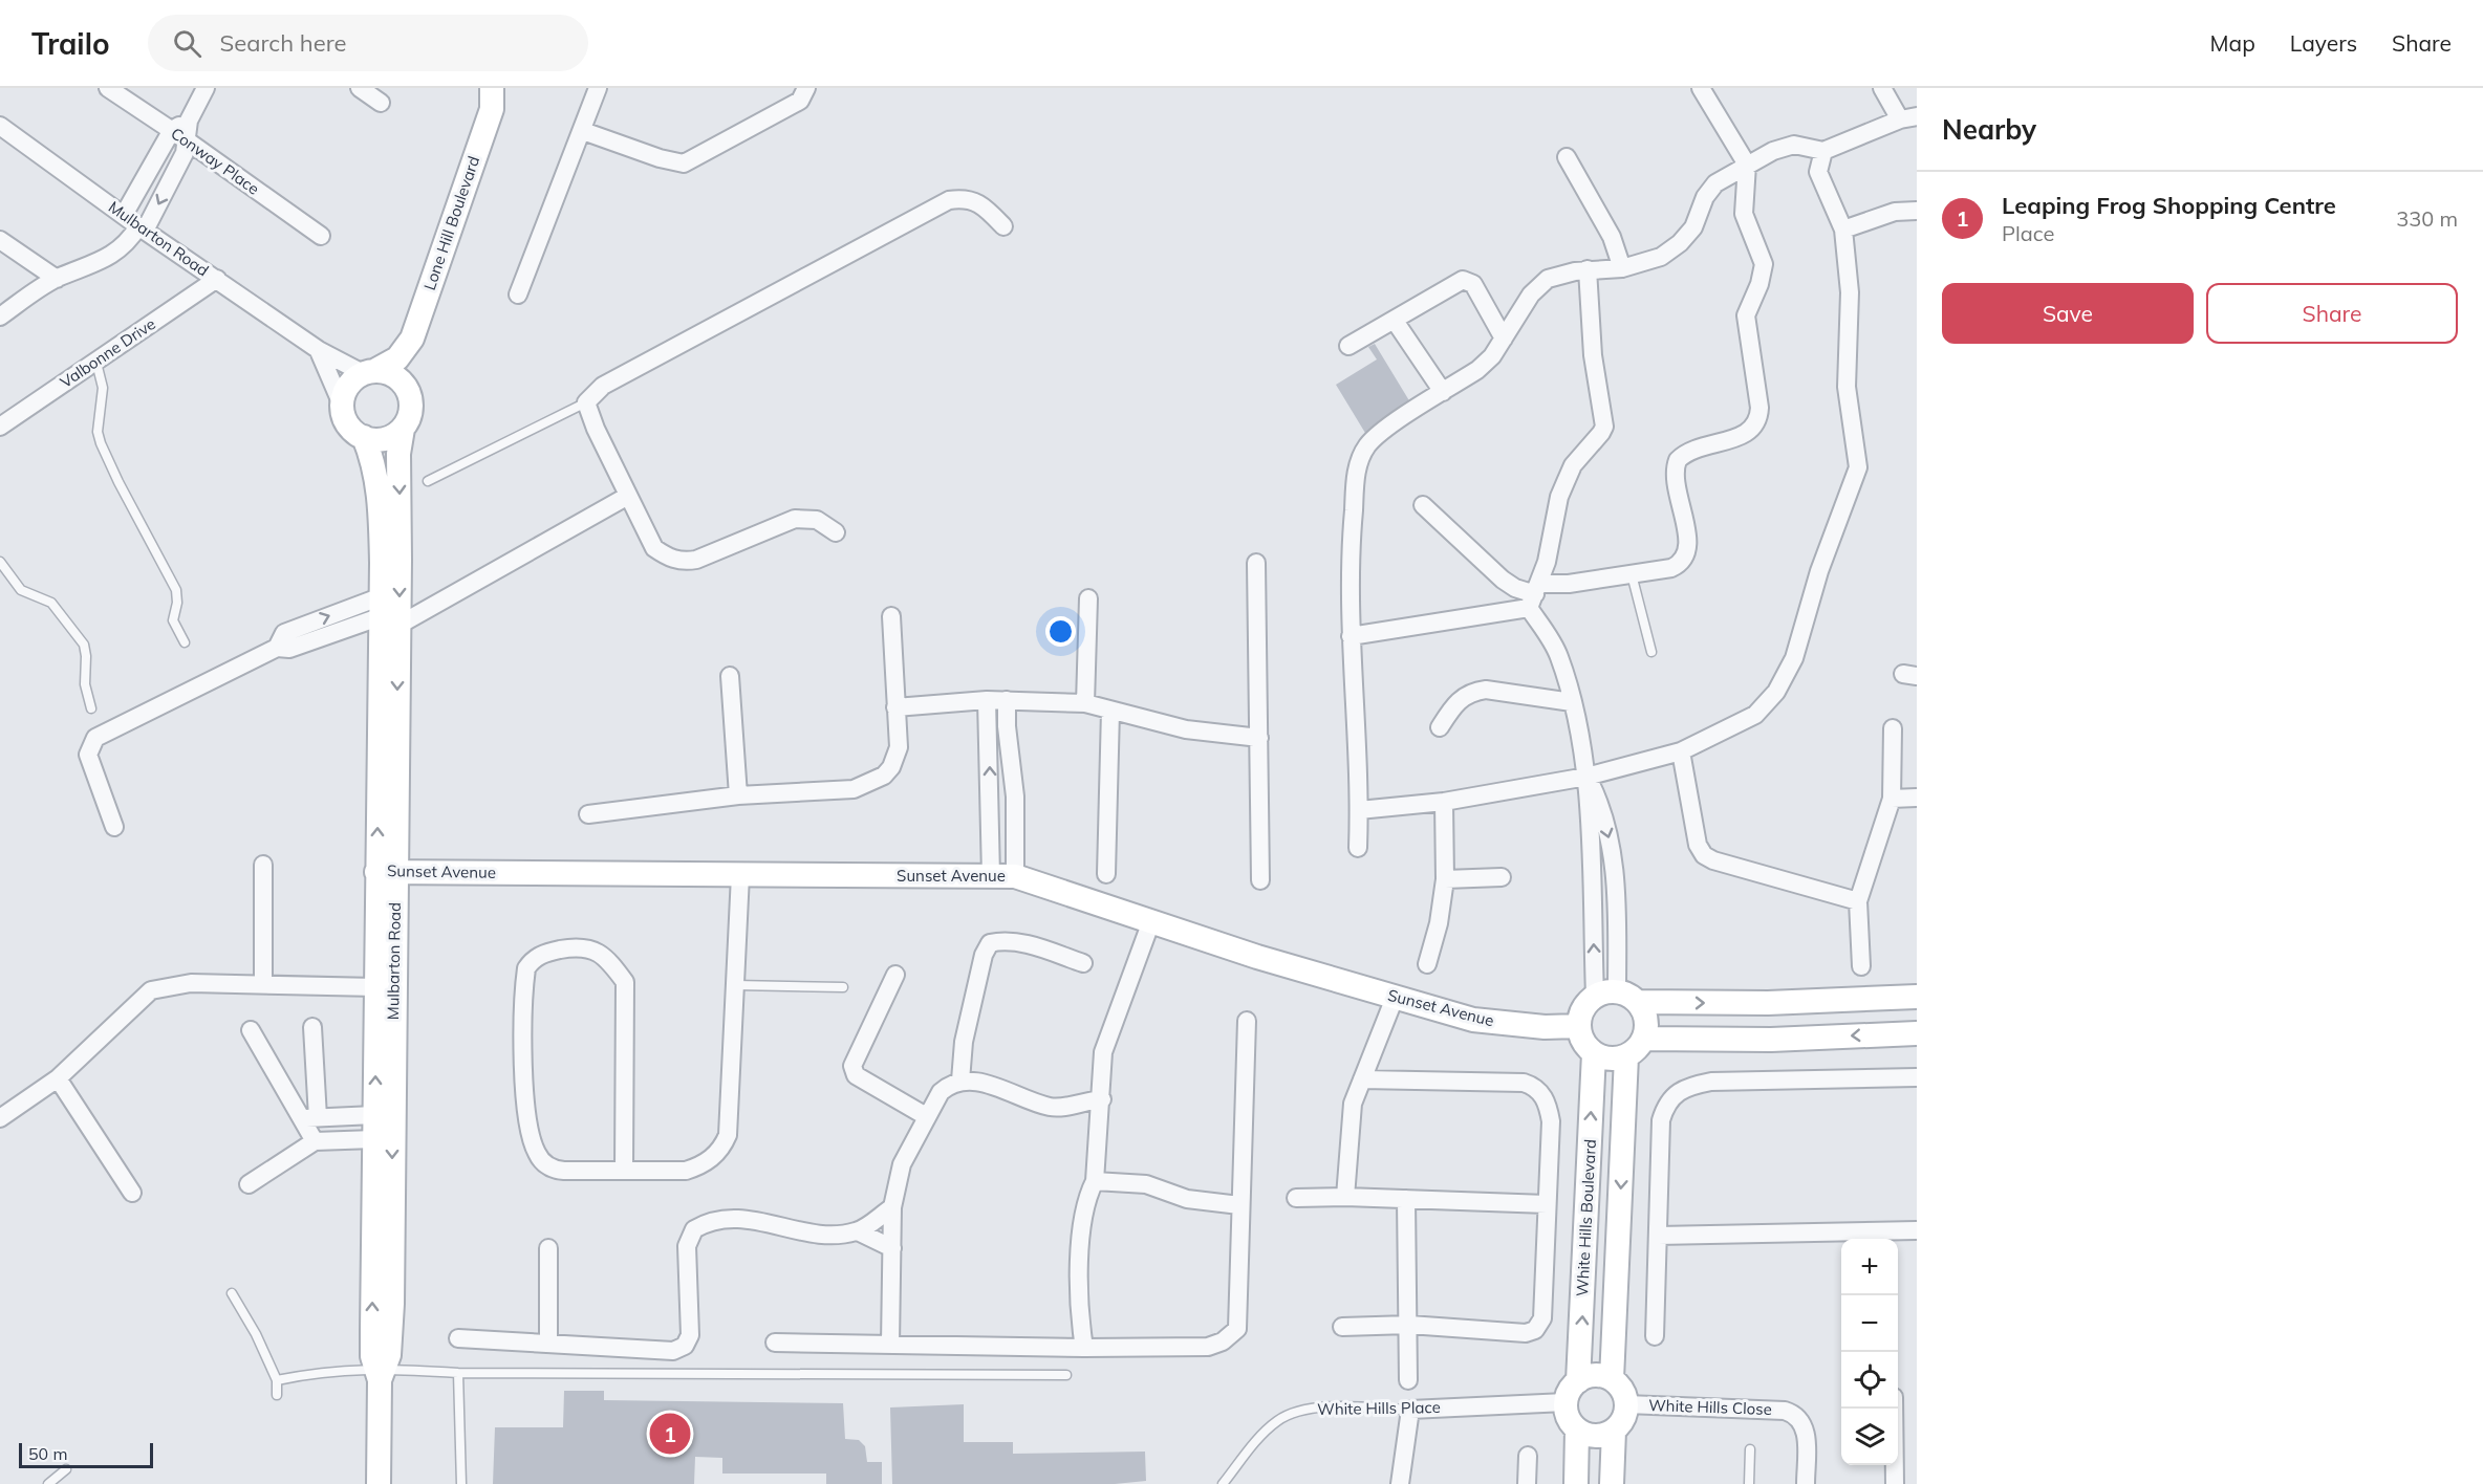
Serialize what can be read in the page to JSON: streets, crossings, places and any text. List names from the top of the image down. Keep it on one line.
{"streets":{"street":["Conway Place","Lone Hill Boulevard","Mulbarton Road","Valbonne Drive","Sunset Avenue","White Hills Boulevard","White Hills Close","White Hills Place"]},"crossings":[["Lone Hill Boulevard","Mulbarton Road"],["Mulbarton Road","Valbonne Drive"],["Mulbarton Road","Sunset Avenue"],["Sunset Avenue","White Hills Boulevard"],["White Hills Boulevard","White Hills Close"],["White Hills Boulevard","White Hills Place"],["White Hills Close","White Hills Place"]],"scale_bar":"50 m","page":{"header":"Trailo","search":"Search here","nav":["Map","Layers","Share"],"heading":"Nearby","list":[{"mark":"1","name":"Leaping Frog Shopping Centre","note":"Place","value":"330 m"}],"buttons":["Save","Share"],"map_buttons":["+","−"],"pins":"1","scale":"50 m"}}
